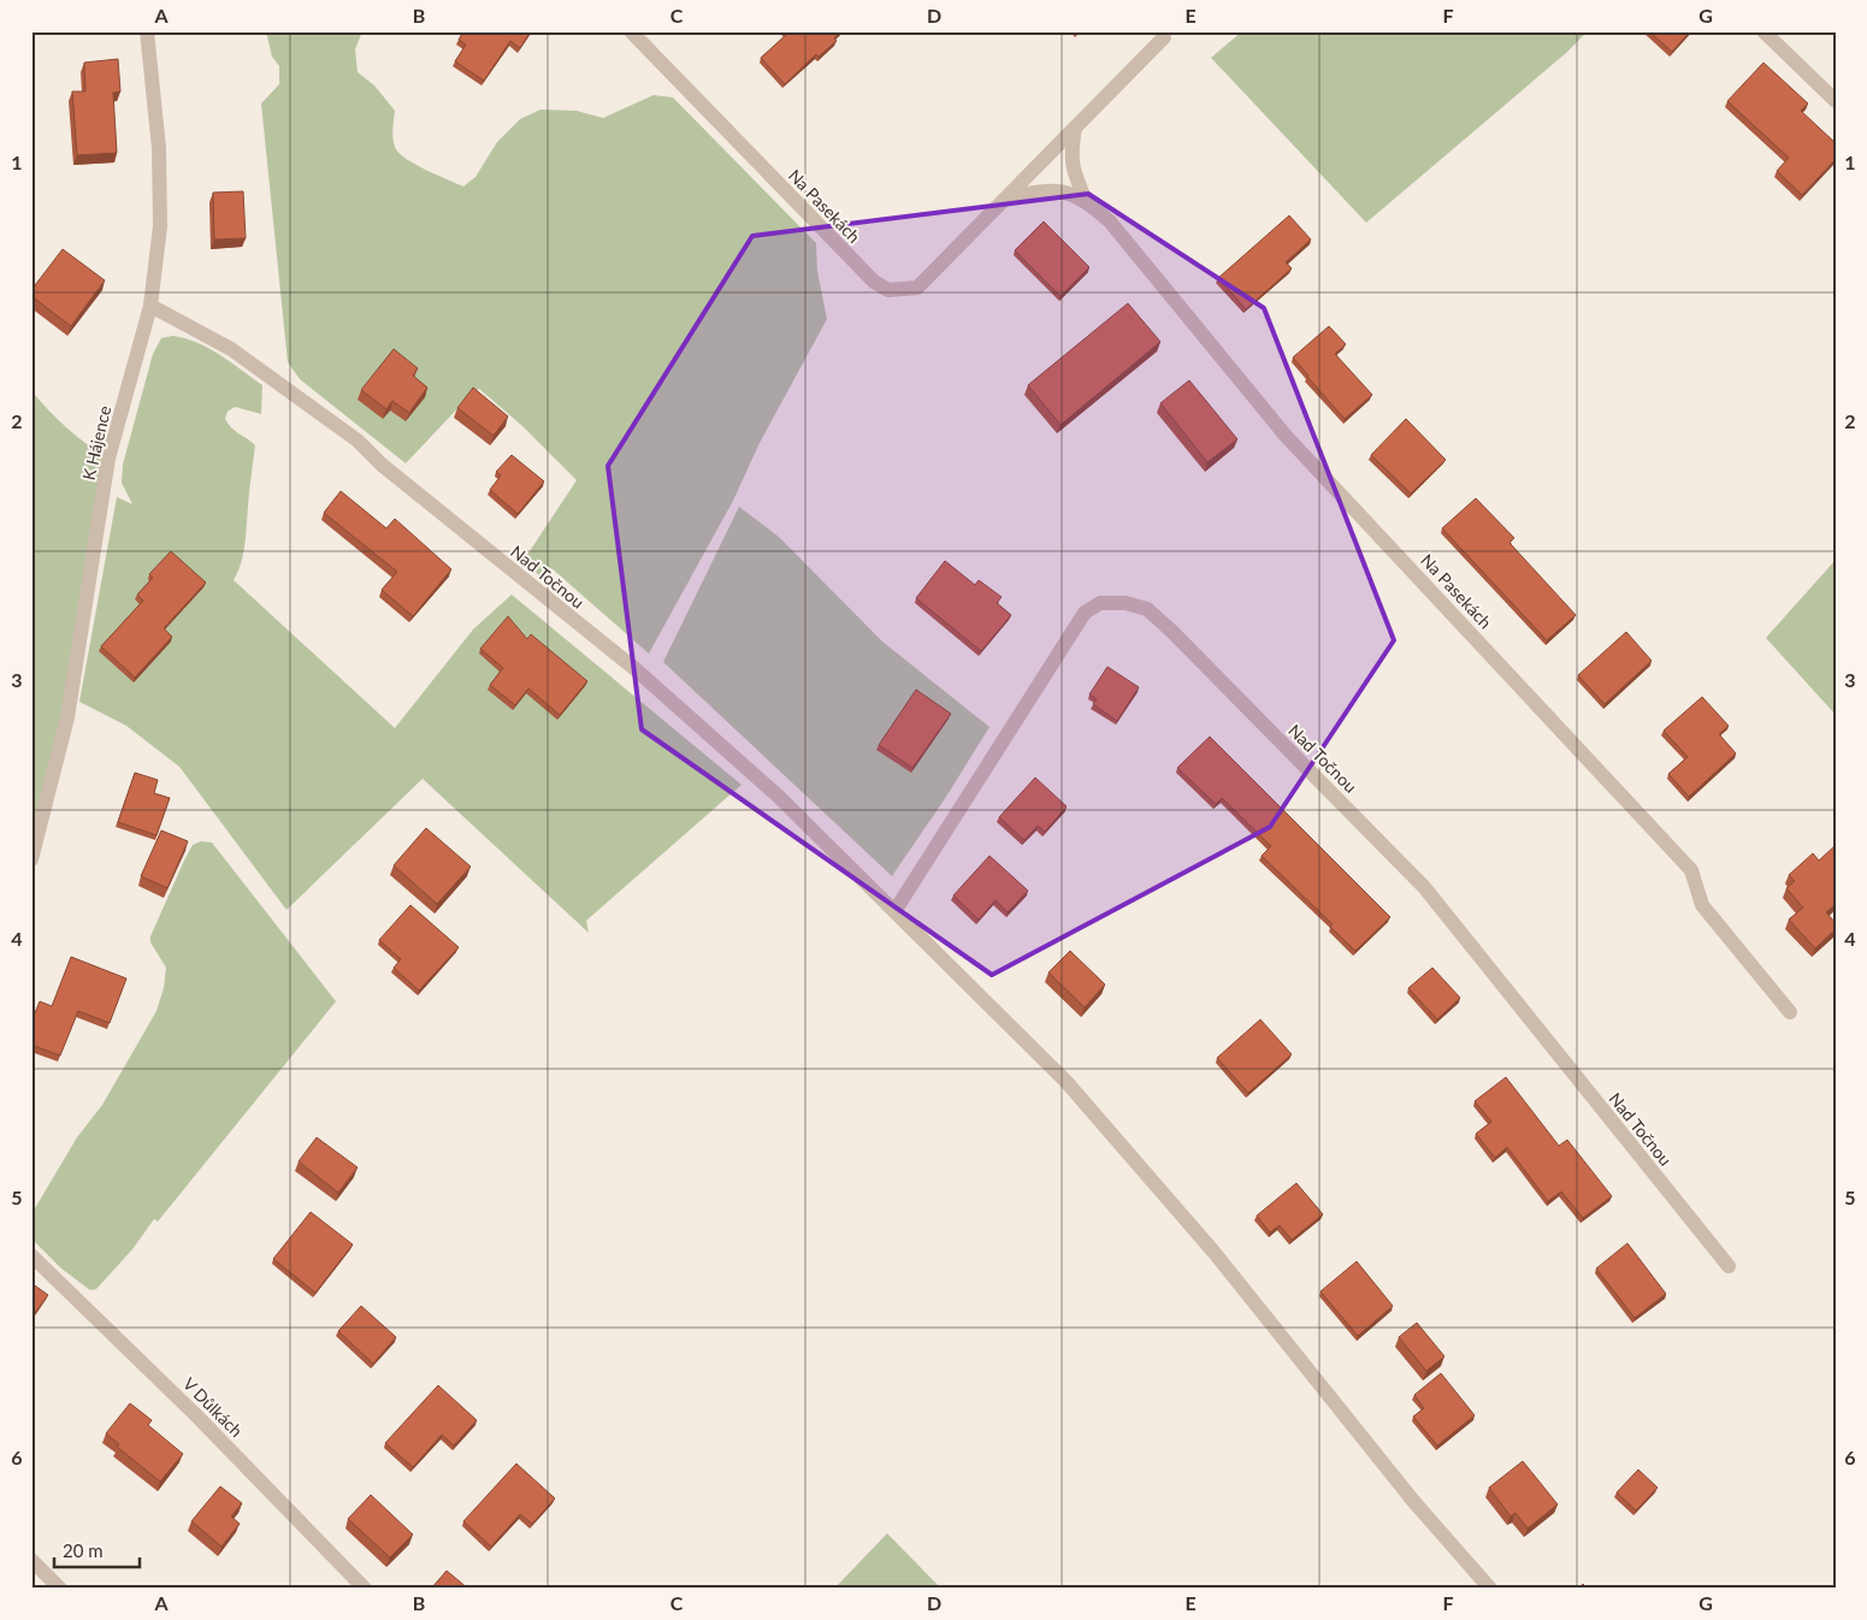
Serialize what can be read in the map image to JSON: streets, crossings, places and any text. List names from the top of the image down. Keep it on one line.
{"streets":{"street":["Na Pasekách","K Hájence","Nad Točnou","V Důlkách"]},"crossings":[["K Hájence","Nad Točnou"]],"scale_bar":"20 m","grid":{"columns":["A","B","C","D","E","F","G"],"rows":["1","2","3","4","5","6"]}}
